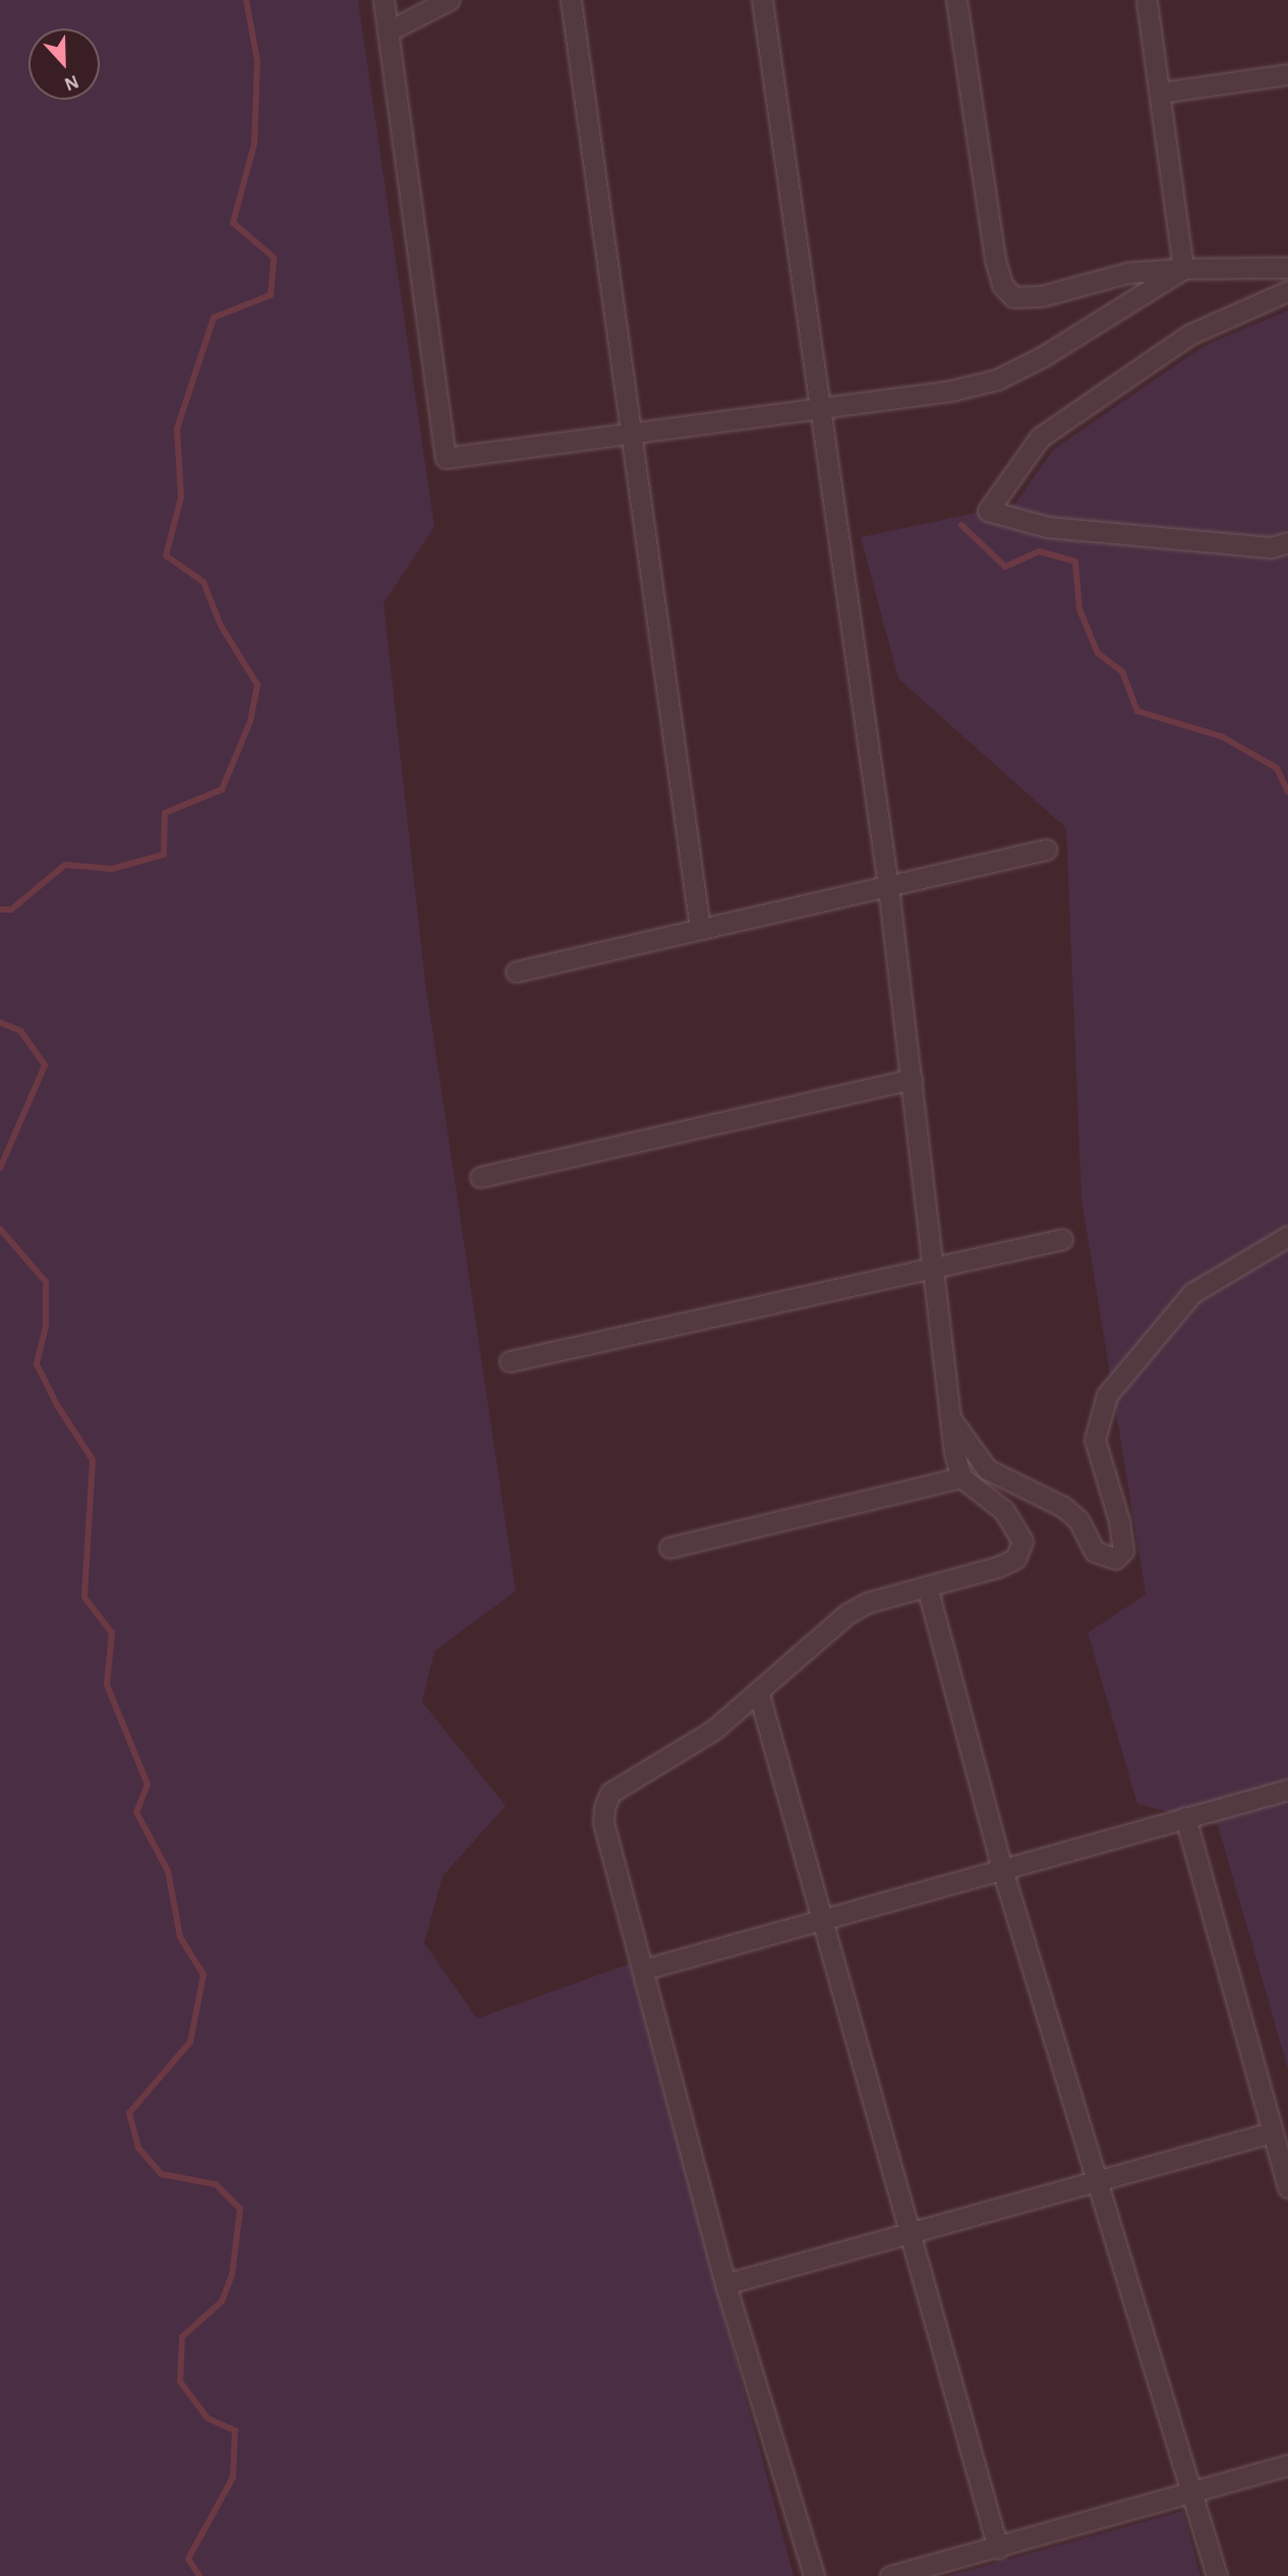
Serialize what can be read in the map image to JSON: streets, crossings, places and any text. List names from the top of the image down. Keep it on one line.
{"north":"bottom"}
